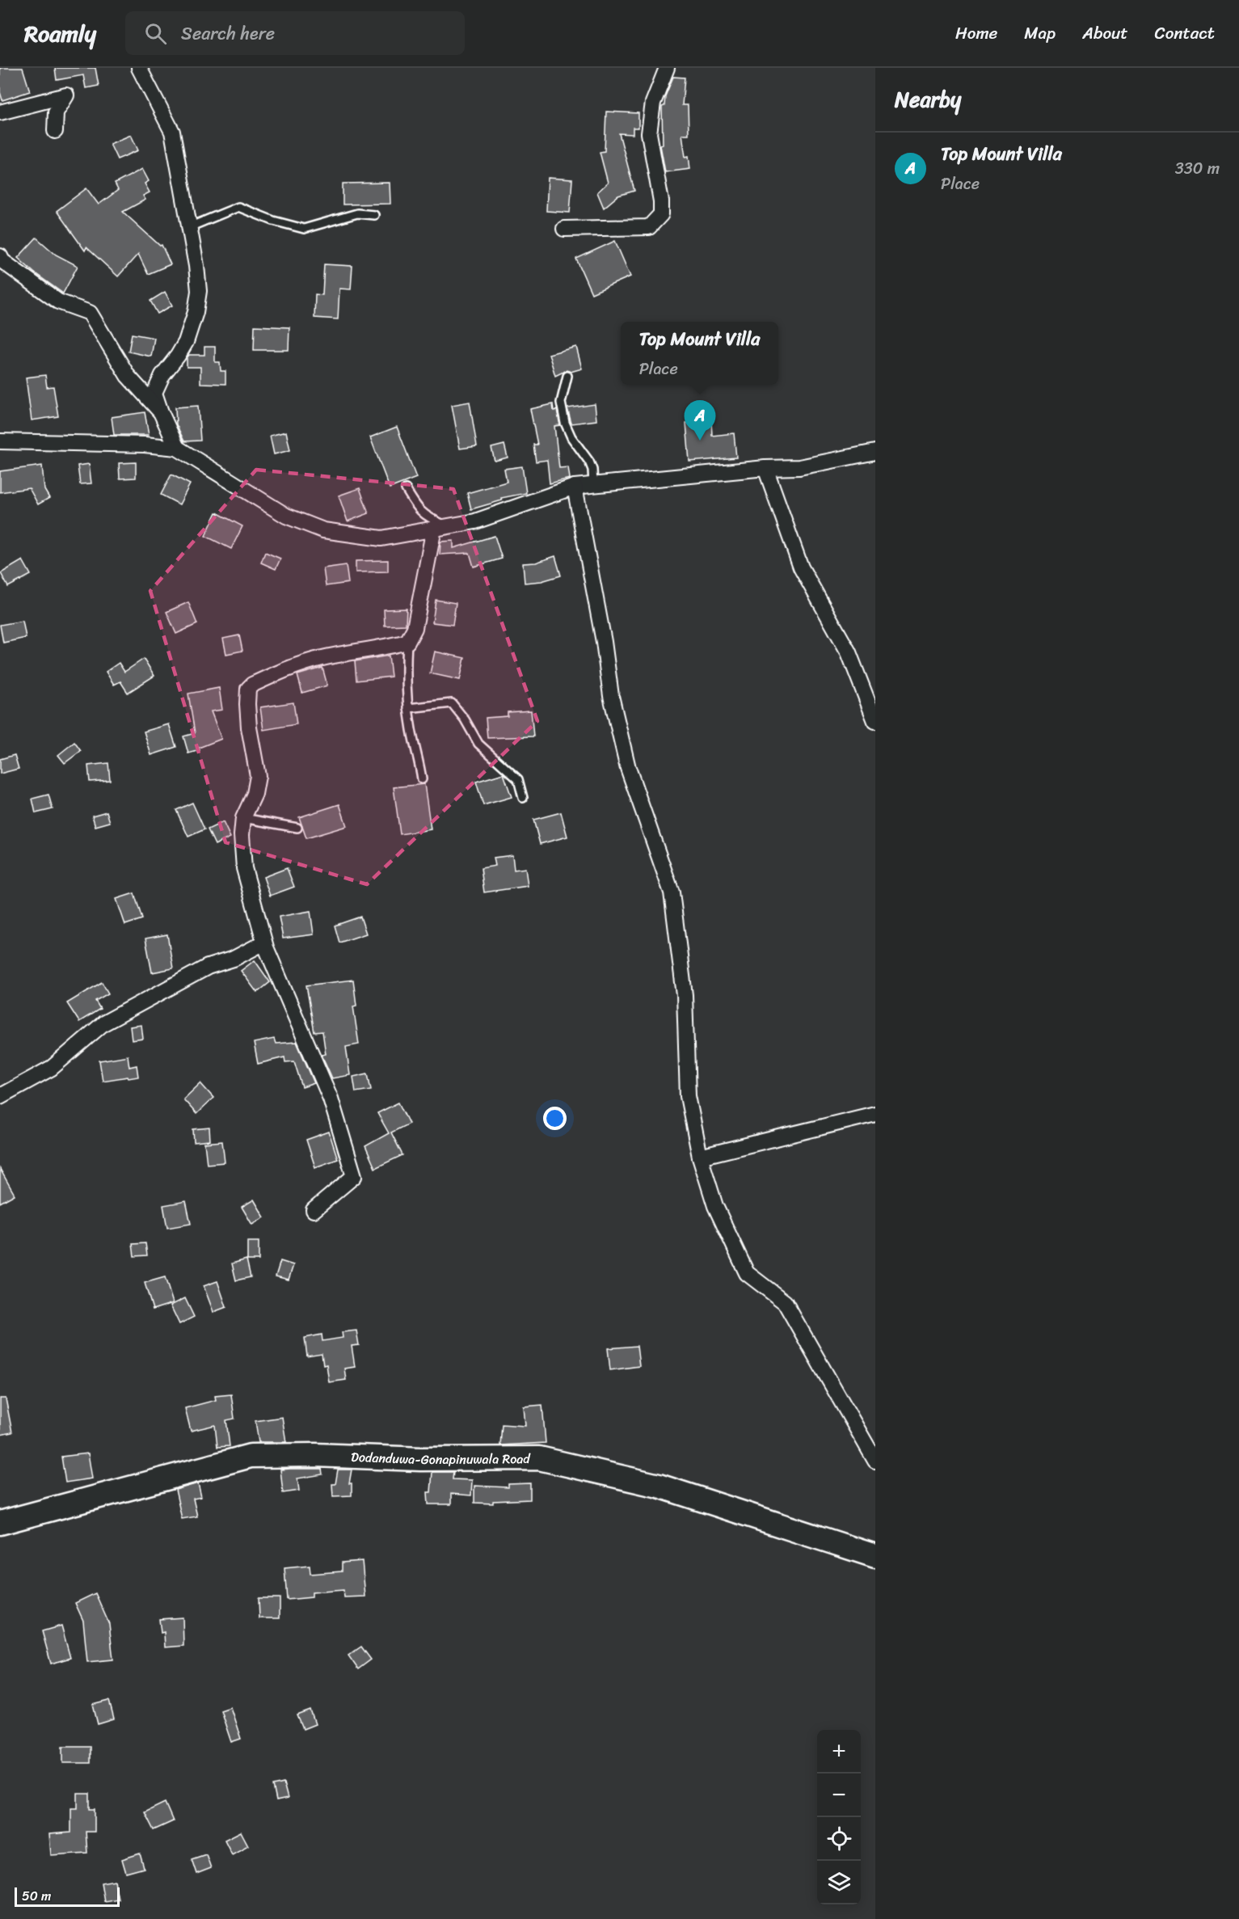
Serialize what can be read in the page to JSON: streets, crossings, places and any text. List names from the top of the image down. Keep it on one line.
{"streets":{"main road":["Dodanduwa-Gonapinuwala Road"]},"scale_bar":"50 m","page":{"header":"Roamly","search":"Search here","nav":["Home","Map","About","Contact"],"heading":"Nearby","list":[{"mark":"A","name":"Top Mount Villa","note":"Place","value":"330 m"}],"popup":["Top Mount Villa","Place"],"pins":"A","map_buttons":["+","−"],"scale":"50 m"}}
